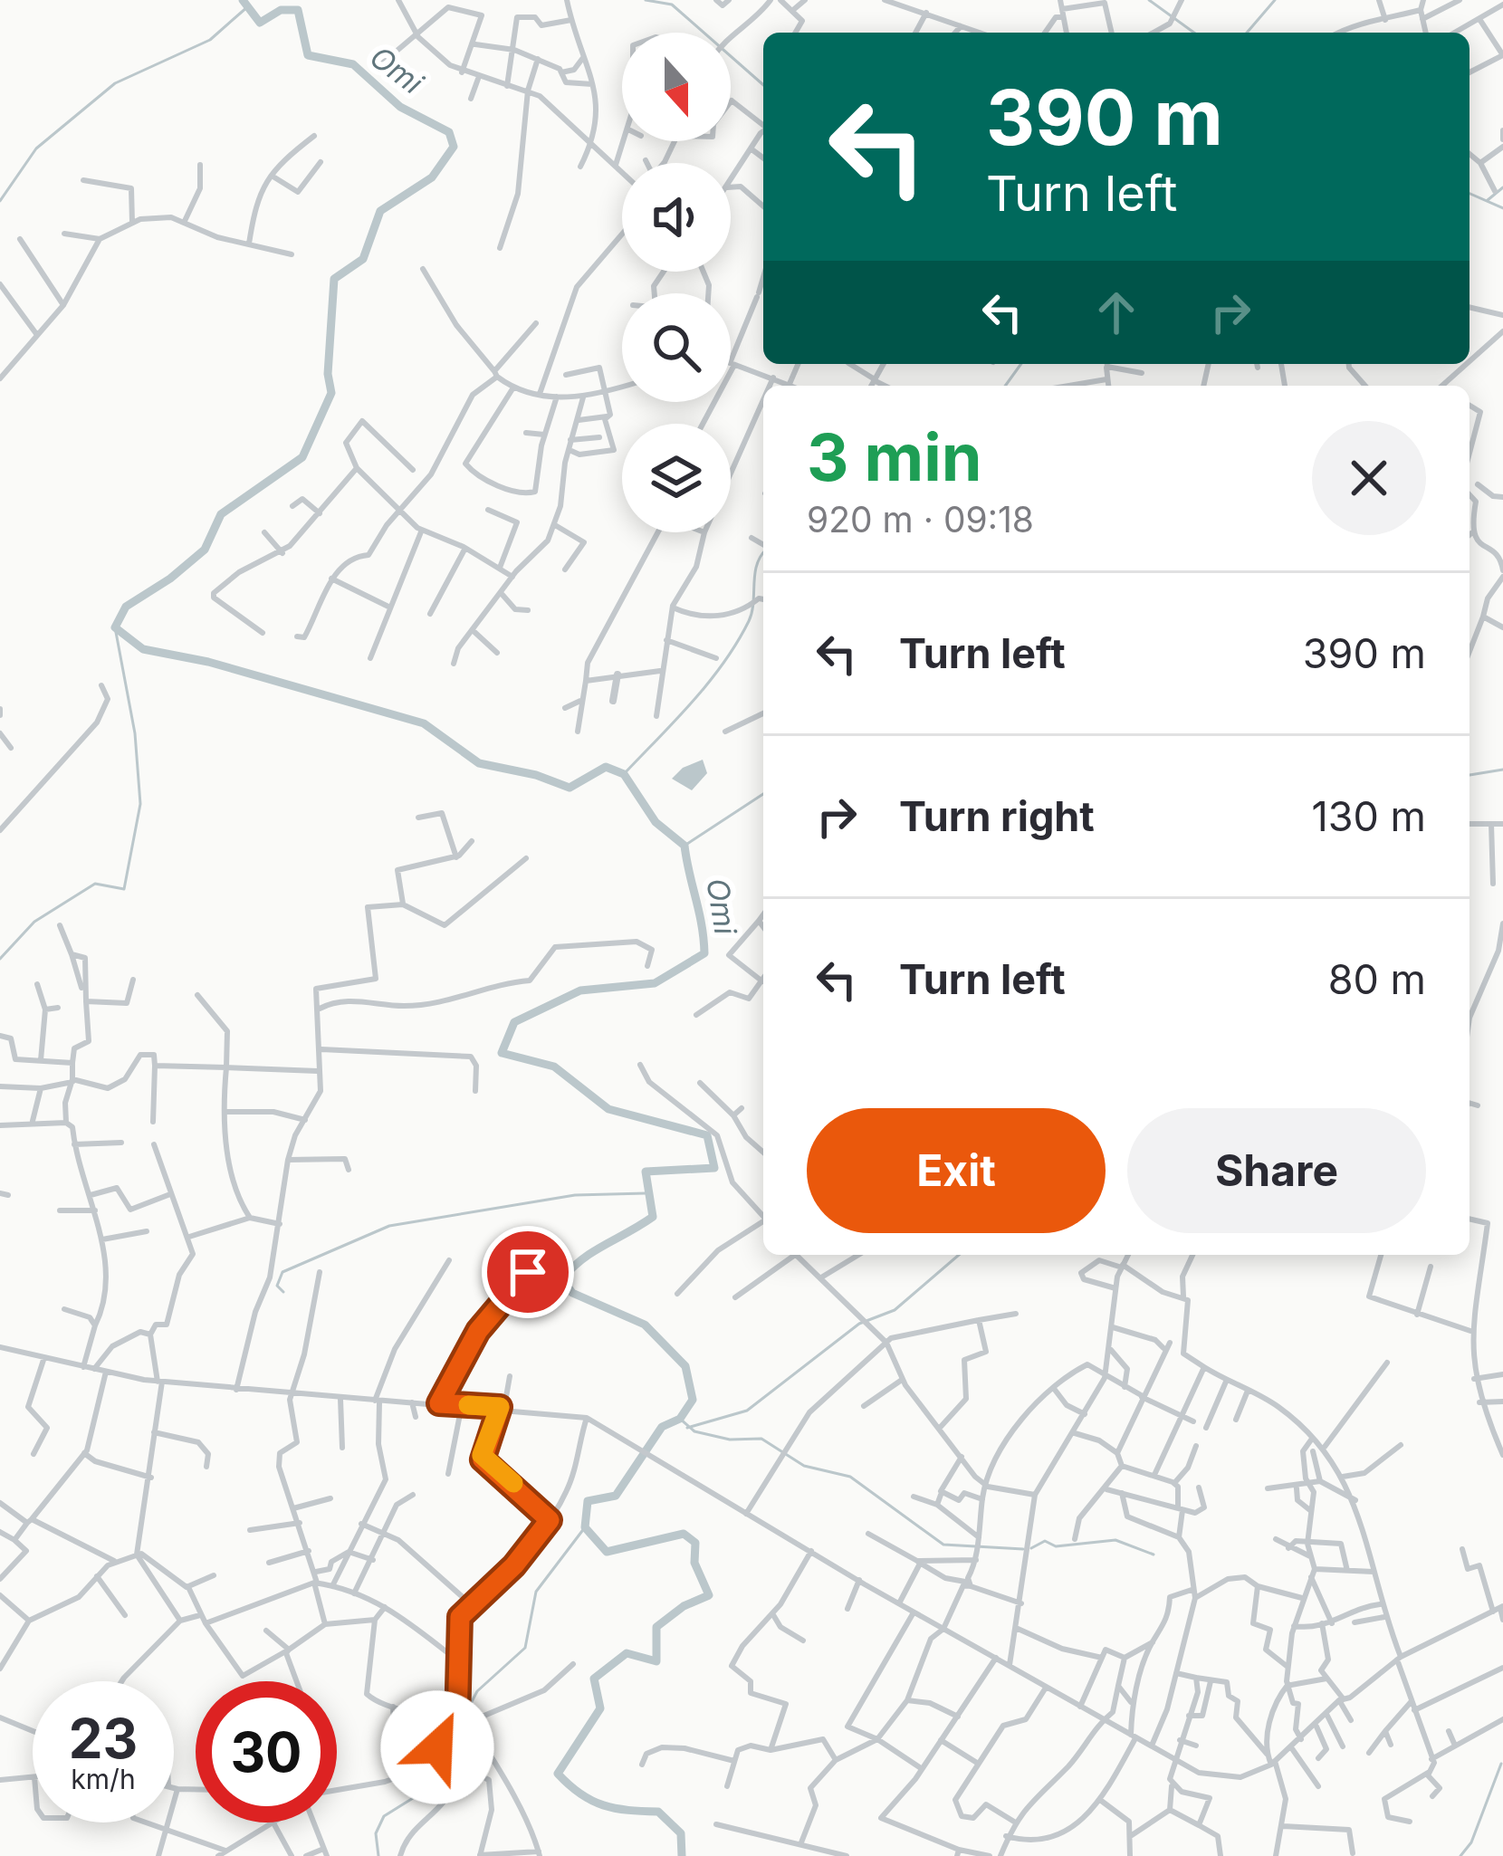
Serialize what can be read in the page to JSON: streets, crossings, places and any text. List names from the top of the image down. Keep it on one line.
{"water":["Omi"],"north":"bottom","page":{"turn":["390 m","Turn left"],"heading":["3 min","920 m · 09:18"],"list":[{"name":"Turn left","value":"390 m"},{"name":"Turn right","value":"130 m"},{"name":"Turn left","value":"80 m"}],"buttons":["Exit","Share"],"speed":"23 km/h","limit":"30"}}
